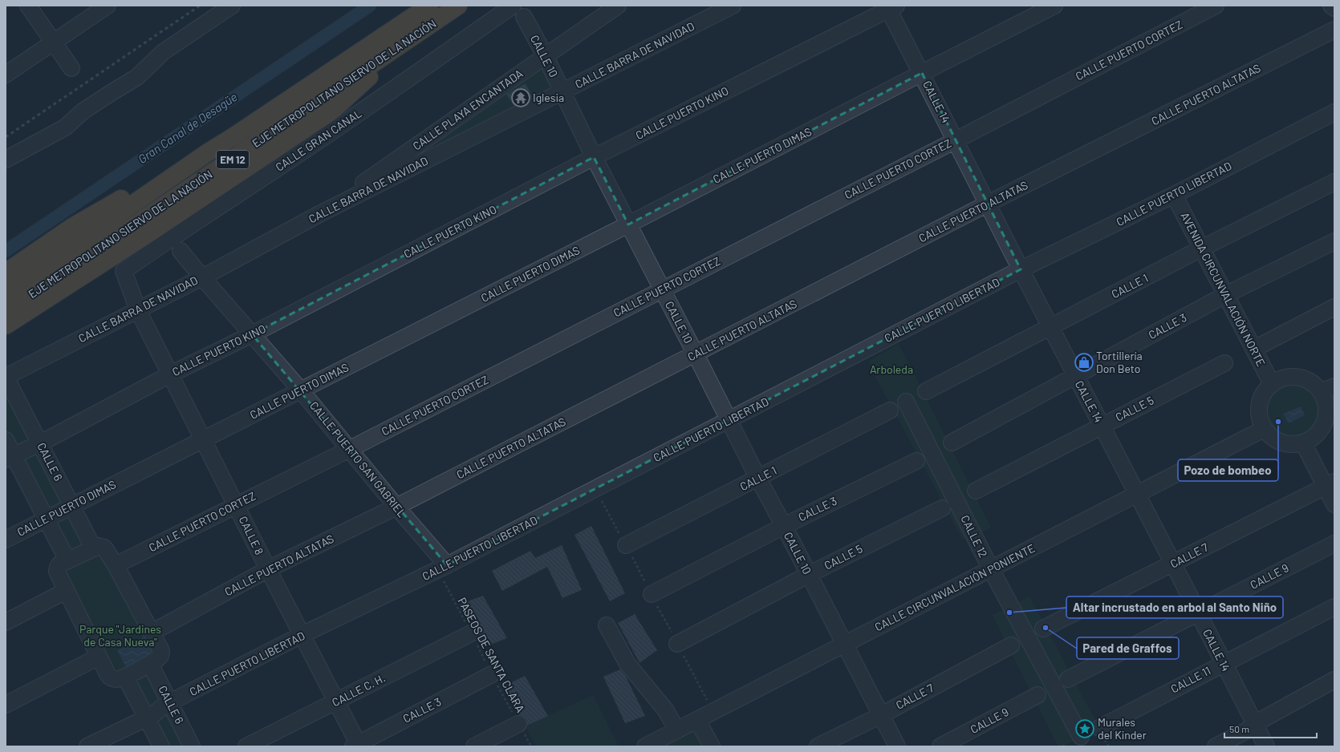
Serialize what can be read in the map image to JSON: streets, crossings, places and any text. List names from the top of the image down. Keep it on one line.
{"streets":{"highway":["EJE METROPOLITANO SIERVO DE LA NACIÓN","EM 12"],"street":["CALLE PUERTO CORTEZ","CALLE BARRA DE NAVIDAD","CALLE 10","CALLE PUERTO ALTATAS","CALLE 14","CALLE PLAYA ENCANTADA","CALLE PUERTO KINO","CALLE GRAN CANAL","CALLE PUERTO DIMAS","CALLE PUERTO LIBERTAD","CALLE 1","AVENIDA CIRCUNVALACIÓN NORTE","CALLE 3","CALLE 5","CALLE PUERTO SAN GABRIEL","CALLE 6","CALLE 8","CALLE 12","CALLE 7","CALLE 9","CALLE CIRCUNVALACIÓN PONIENTE","CALLE 11","CALLE C. H."],"path":["PASEOS DE SANTA CLARA"]},"crossings":[["CALLE PUERTO CORTEZ","CALLE 10"],["CALLE PUERTO CORTEZ","CALLE 14"],["CALLE PUERTO CORTEZ","CALLE PUERTO SAN GABRIEL"],["CALLE PUERTO CORTEZ","CALLE 6"],["CALLE PUERTO CORTEZ","CALLE 8"],["CALLE BARRA DE NAVIDAD","CALLE 10"],["CALLE BARRA DE NAVIDAD","CALLE PLAYA ENCANTADA"],["CALLE BARRA DE NAVIDAD","CALLE PUERTO SAN GABRIEL"],["CALLE BARRA DE NAVIDAD","CALLE 6"],["CALLE BARRA DE NAVIDAD","CALLE 8"],["CALLE 10","CALLE PUERTO ALTATAS"],["CALLE 10","CALLE PLAYA ENCANTADA"],["CALLE 10","CALLE PUERTO KINO"],["CALLE 10","CALLE PUERTO DIMAS"],["CALLE 10","CALLE PUERTO LIBERTAD"],["CALLE 10","CALLE 1"],["CALLE 10","CALLE 3"],["CALLE 10","CALLE 5"],["CALLE 10","CALLE 7"],["CALLE 10","CALLE CIRCUNVALACIÓN PONIENTE"],["CALLE PUERTO ALTATAS","CALLE 14"],["CALLE PUERTO ALTATAS","CALLE PUERTO SAN GABRIEL"],["CALLE PUERTO ALTATAS","CALLE 6"],["CALLE PUERTO ALTATAS","CALLE 8"],["CALLE 14","CALLE PUERTO KINO"],["CALLE 14","CALLE PUERTO DIMAS"],["CALLE 14","CALLE PUERTO LIBERTAD"],["CALLE 14","CALLE 1"],["CALLE 14","CALLE 3"],["CALLE 14","CALLE 5"],["CALLE 14","CALLE 7"],["CALLE 14","CALLE 9"],["CALLE 14","CALLE CIRCUNVALACIÓN PONIENTE"],["CALLE 14","CALLE 11"],["CALLE PUERTO KINO","CALLE PUERTO SAN GABRIEL"],["CALLE PUERTO KINO","CALLE 6"],["CALLE PUERTO KINO","CALLE 8"],["CALLE GRAN CANAL","CALLE 8"],["CALLE PUERTO DIMAS","CALLE PUERTO SAN GABRIEL"],["CALLE PUERTO DIMAS","CALLE 6"],["CALLE PUERTO DIMAS","CALLE 8"],["CALLE PUERTO LIBERTAD","AVENIDA CIRCUNVALACIÓN NORTE"],["CALLE PUERTO LIBERTAD","CALLE PUERTO SAN GABRIEL"],["CALLE PUERTO LIBERTAD","CALLE 6"],["CALLE PUERTO LIBERTAD","CALLE 8"],["CALLE PUERTO LIBERTAD","PASEOS DE SANTA CLARA"],["CALLE 1","AVENIDA CIRCUNVALACIÓN NORTE"],["AVENIDA CIRCUNVALACIÓN NORTE","CALLE 3"],["AVENIDA CIRCUNVALACIÓN NORTE","CALLE CIRCUNVALACIÓN PONIENTE"],["CALLE 3","CALLE 8"],["CALLE 3","PASEOS DE SANTA CLARA"],["CALLE PUERTO SAN GABRIEL","PASEOS DE SANTA CLARA"],["CALLE 8","CALLE C. H."],["CALLE 12","CALLE CIRCUNVALACIÓN PONIENTE"],["PASEOS DE SANTA CLARA","CALLE C. H."]],"water":["Gran Canal de Desagüe"],"parks":["Arboleda","Parque \"Jardines de Casa Nueva\""],"places":{"temple":["Iglesia"],"shop":["Tortillería Don Beto"],"other":["Pozo de bombeo","Altar incrustado en arbol al Santo Niño","Pared de Graffos"],"place":["Murales del Kinder"]},"scale_bar":"50 m"}
